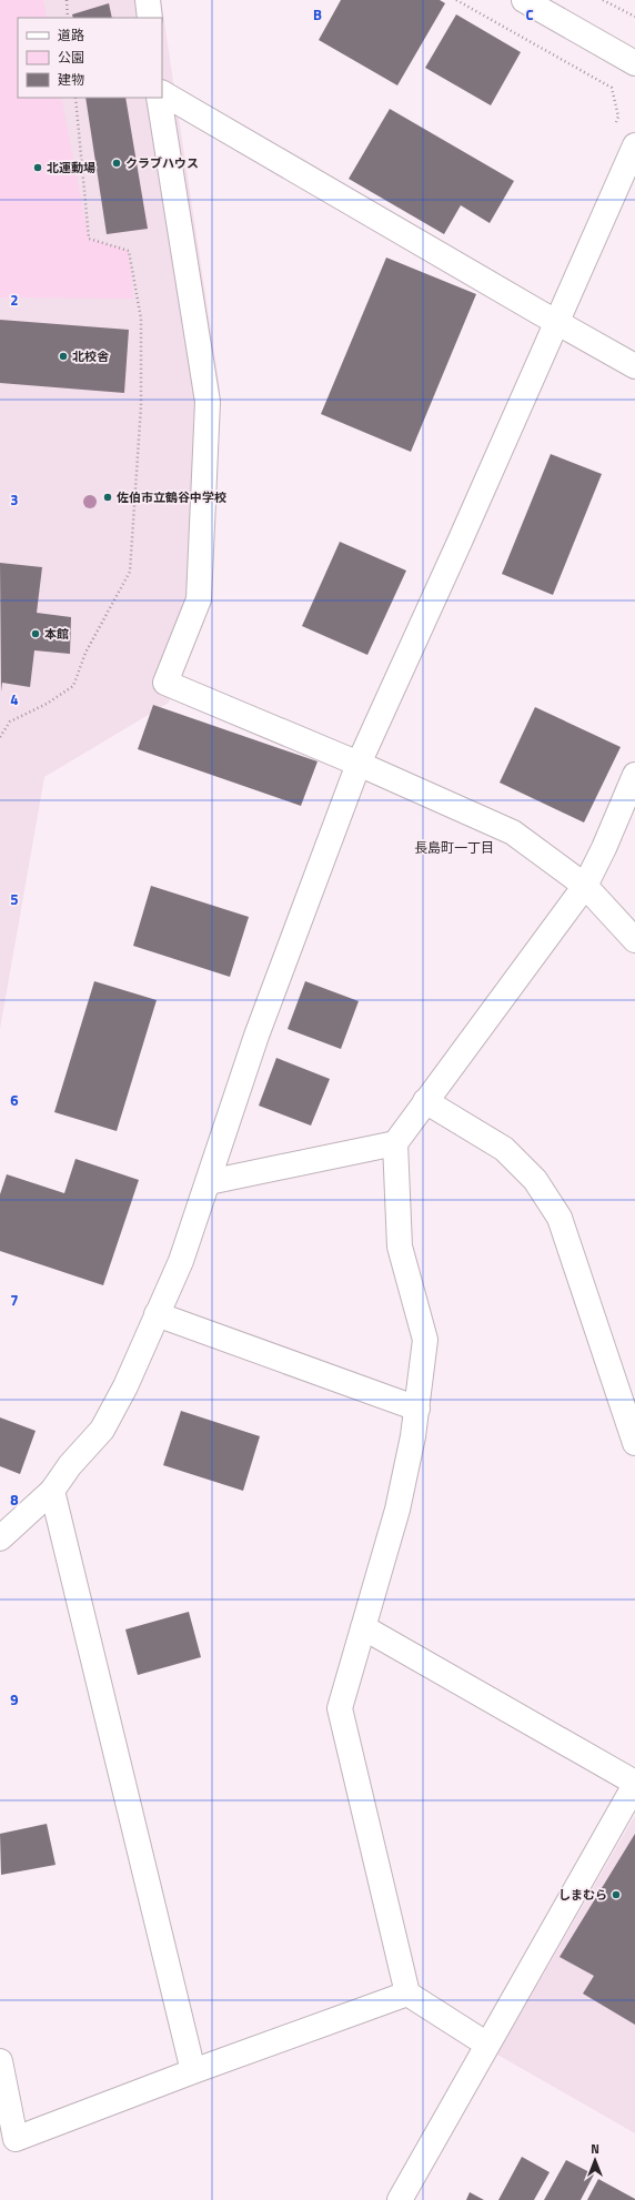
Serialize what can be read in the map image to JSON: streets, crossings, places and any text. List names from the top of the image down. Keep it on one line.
{"districts":["長島町一丁目"],"places":["クラブハウス","北運動場","北校舎","佐伯市立鶴谷中学校","本館","しまむら"],"legend":["道路","公園","建物"],"north":"top","grid":{"columns":["B","C"],"rows":["2","3","4","5","6","7","8","9"]}}
